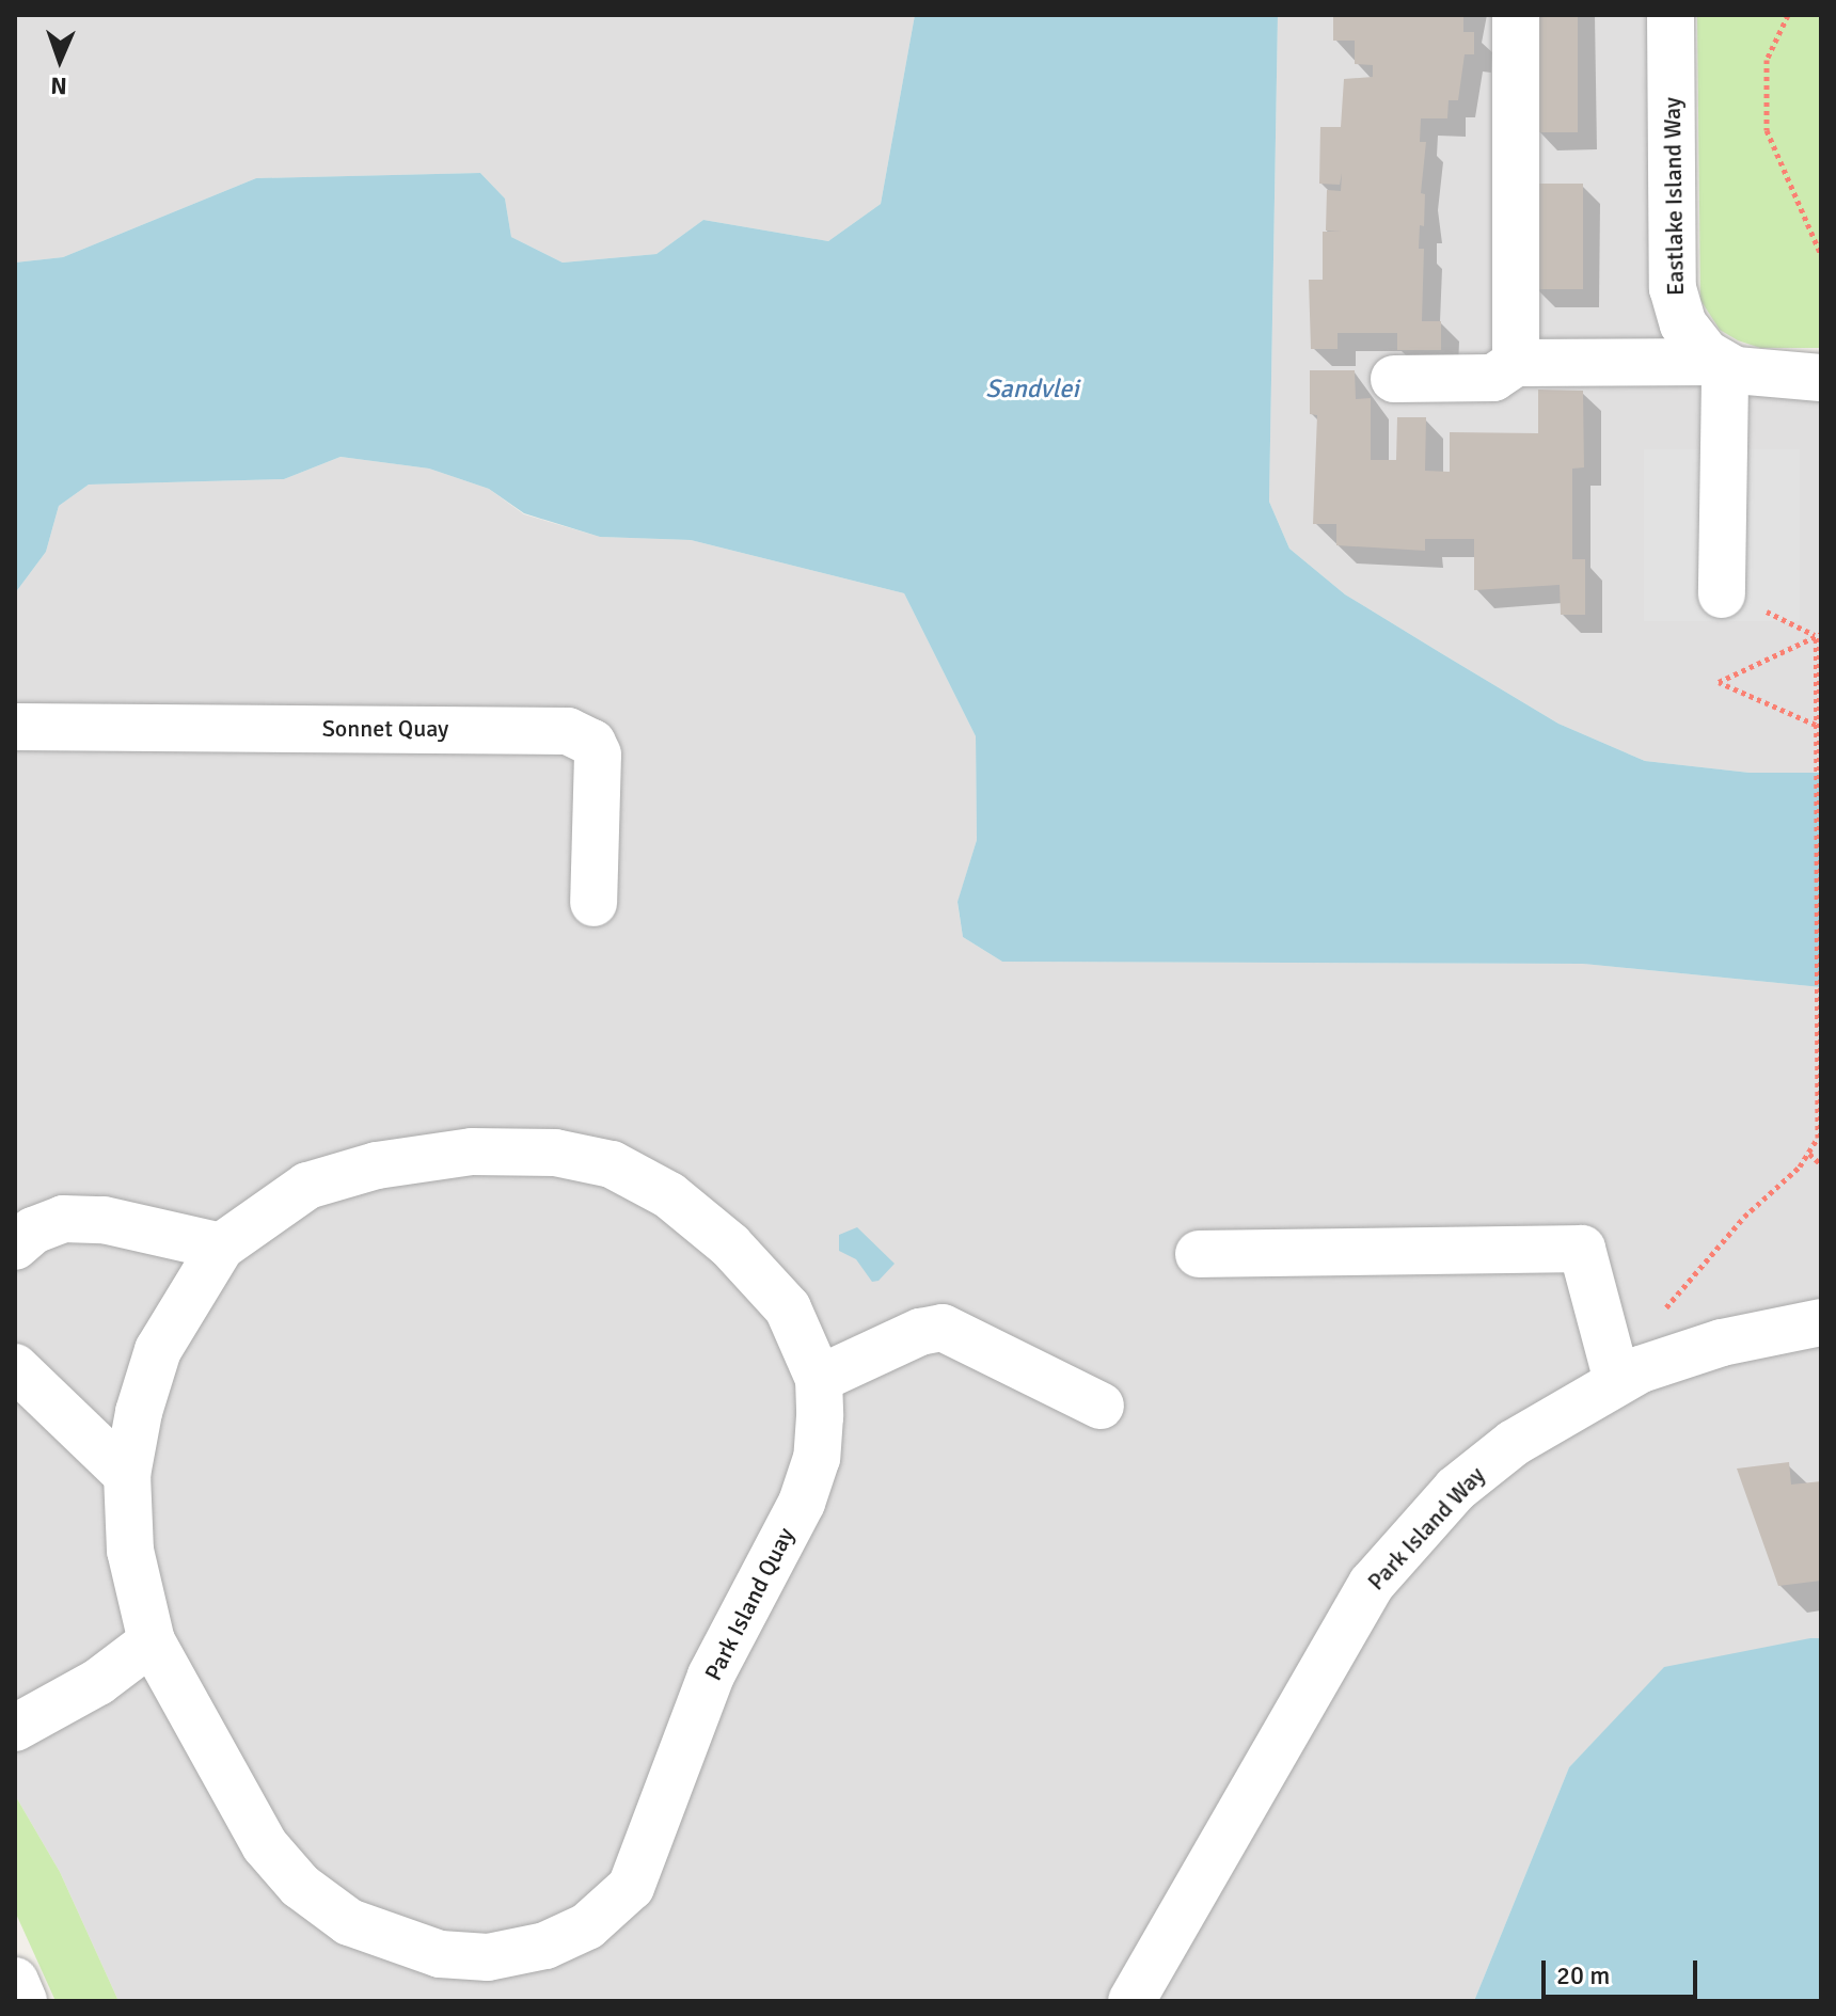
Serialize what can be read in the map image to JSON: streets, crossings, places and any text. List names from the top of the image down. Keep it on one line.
{"streets":{"street":["Eastlake Island Way","Sonnet Quay","Park Island Way","Park Island Quay"]},"water":["Sandvlei"],"scale_bar":"20 m","north":"bottom"}
